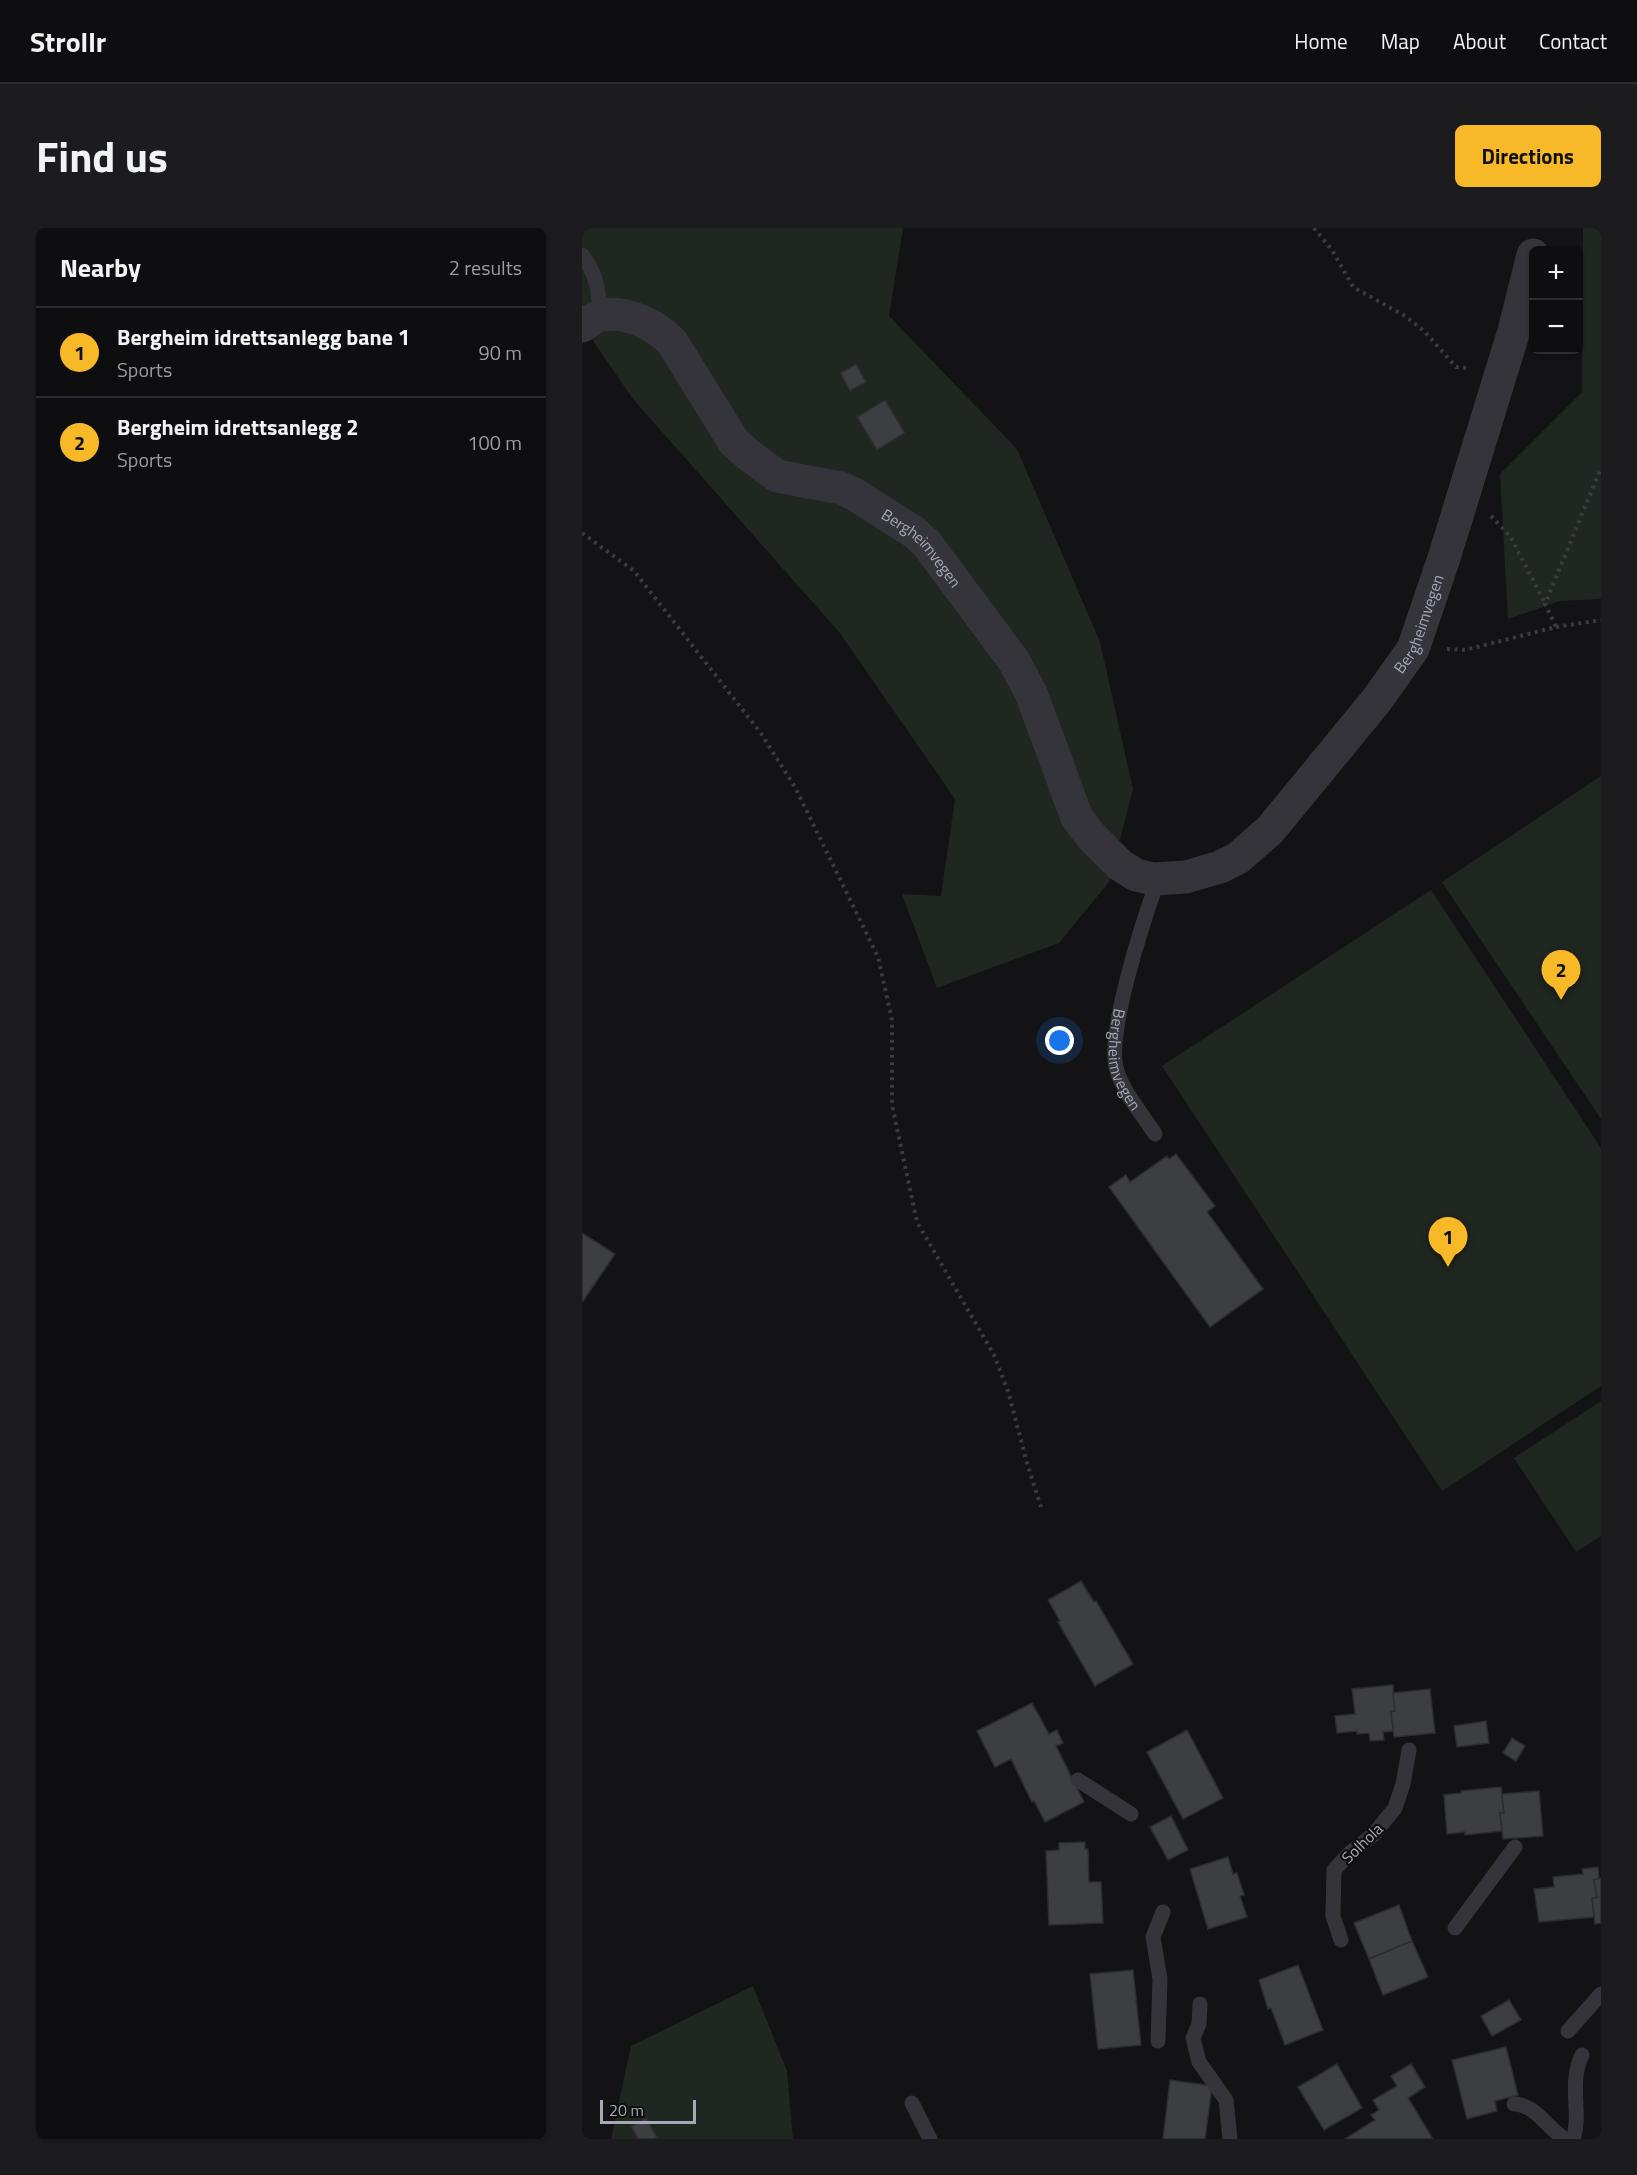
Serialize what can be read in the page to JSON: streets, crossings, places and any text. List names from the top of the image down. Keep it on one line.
{"streets":{"street":["Bergheimvegen"],"lane":["Solhola"]},"scale_bar":"20 m","page":{"header":"Strollr","nav":["Home","Map","About","Contact"],"title":"Find us","buttons":"Directions","heading":["Nearby","2 results"],"map_buttons":["+","−"],"list":[{"mark":"1","name":"Bergheim idrettsanlegg bane 1","note":"Sports","value":"90 m"},{"mark":"2","name":"Bergheim idrettsanlegg 2","note":"Sports","value":"100 m"}],"pins":["2","1"],"scale":"20 m"}}
